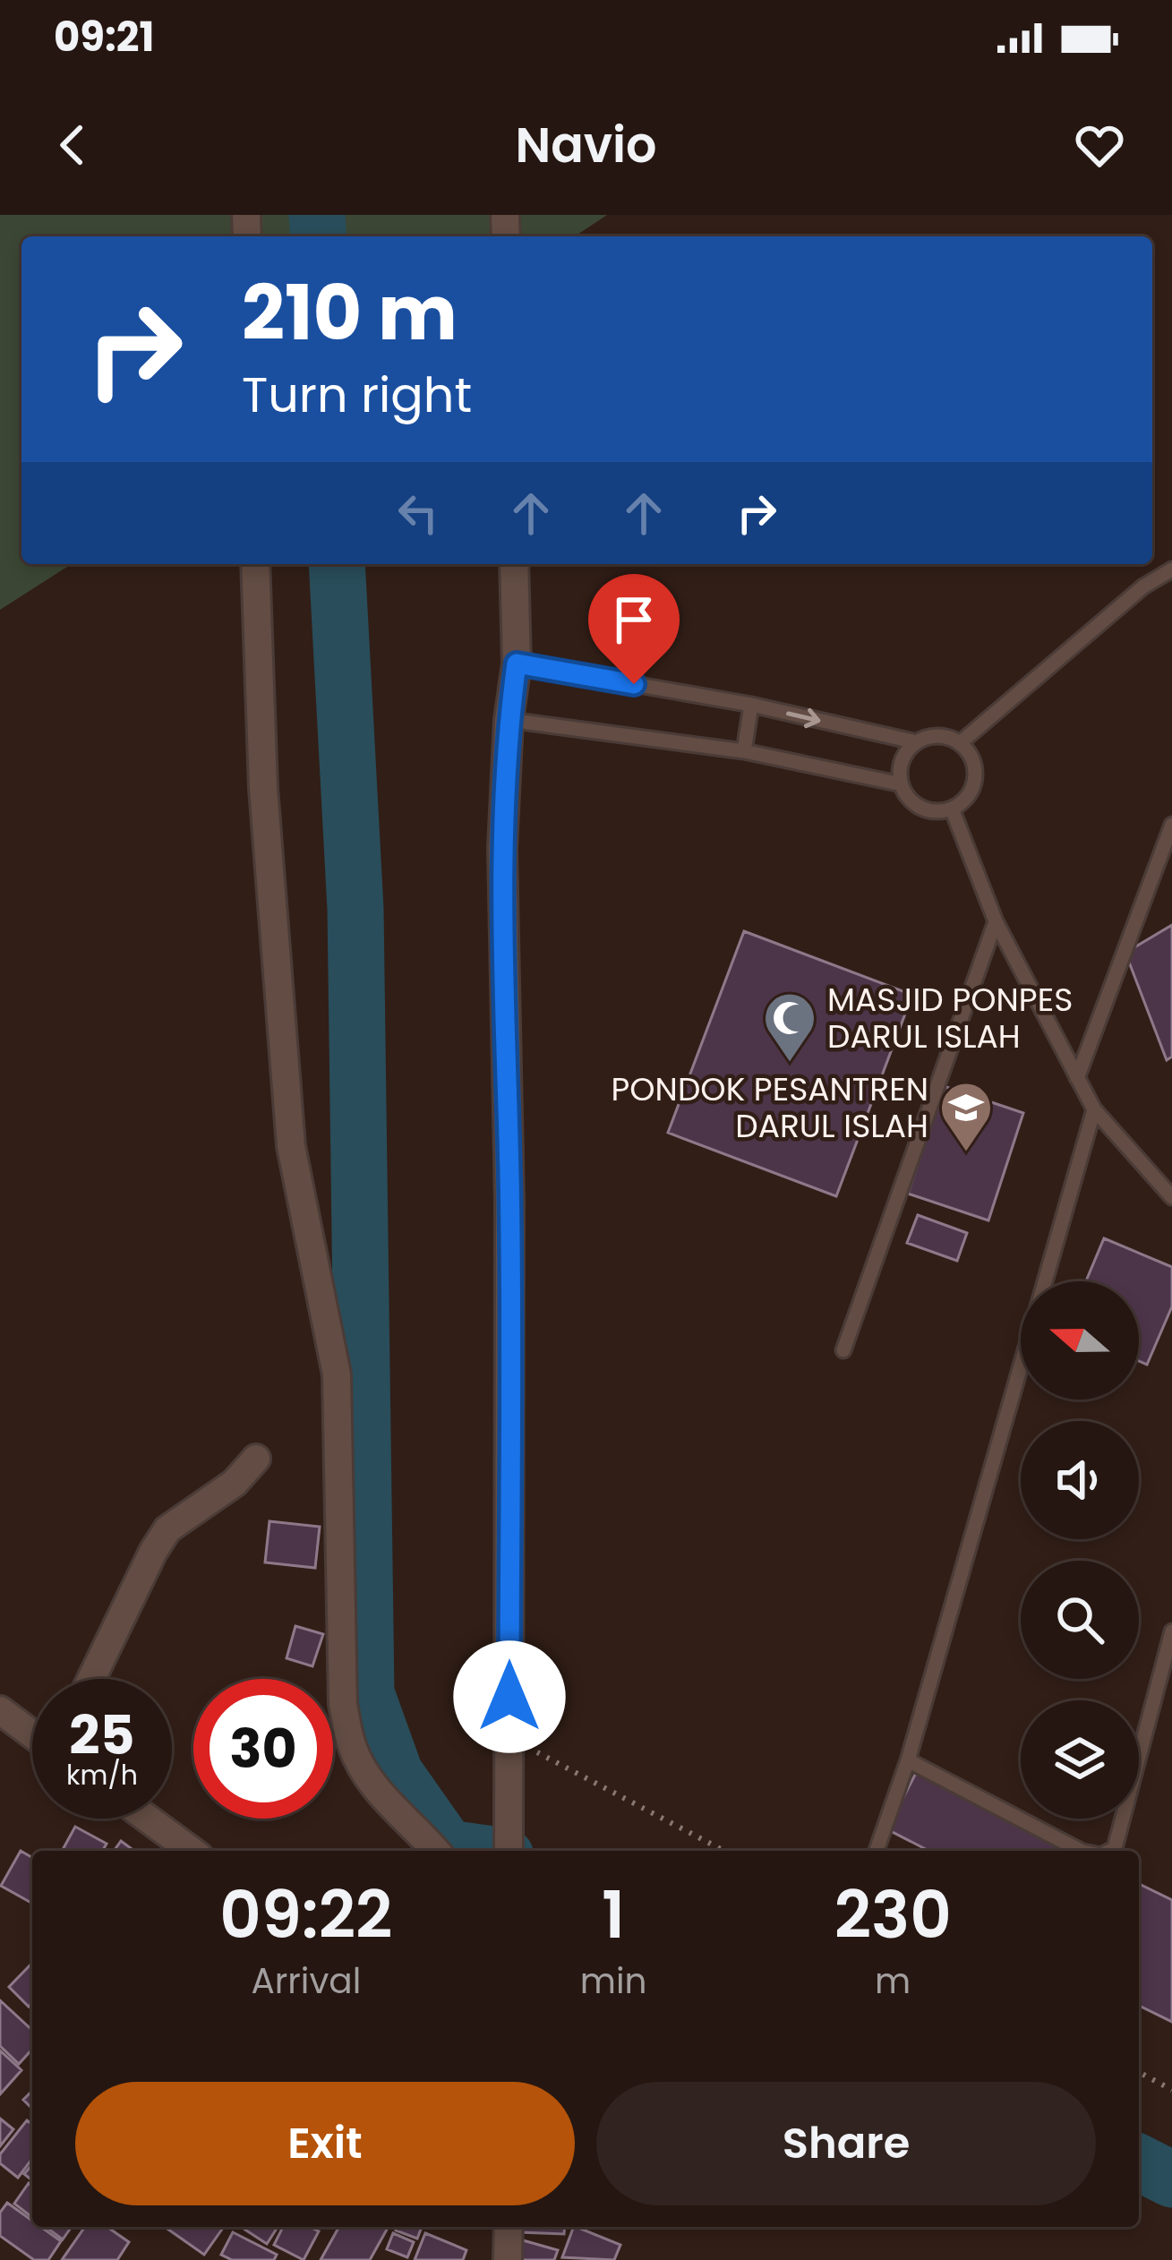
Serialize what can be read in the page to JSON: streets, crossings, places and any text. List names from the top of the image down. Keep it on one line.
{"places":{"mosque":["MASJID PONPES DARUL ISLAH"],"school or university":["PONDOK PESANTREN DARUL ISLAH"]},"north":"left","page":{"status":"09:21","header":"Navio","turn":["210 m","Turn right"],"speed":"25 km/h","limit":"30","eta":["09:22","Arrival","1","min","230","m"],"buttons":["Exit","Share"]}}
